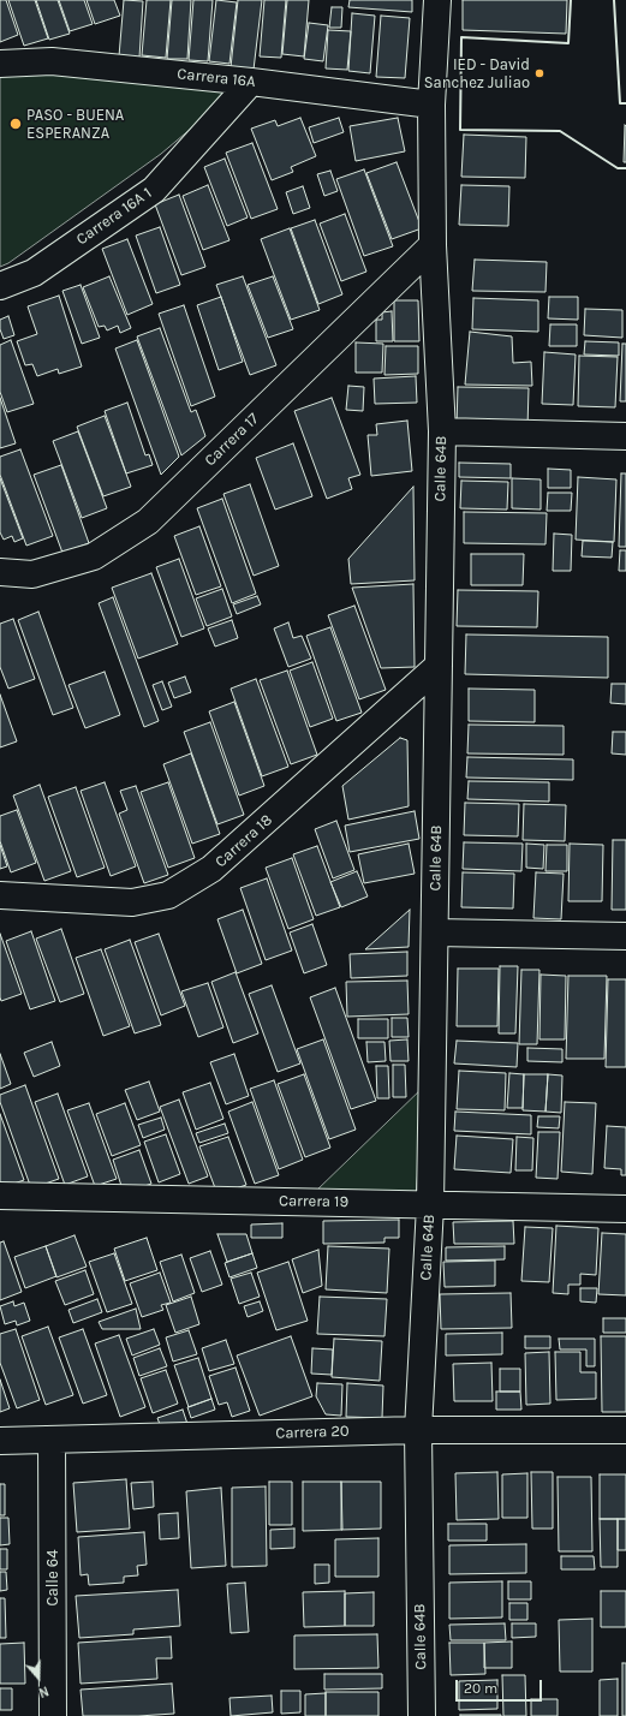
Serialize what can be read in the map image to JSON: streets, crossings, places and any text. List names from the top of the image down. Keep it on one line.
{"streets":{"street":["Carrera 16A","Carrera 16A 1","Carrera 17","Calle 64B","Carrera 18","Carrera 19","Carrera 20","Calle 64"]},"crossings":[["Carrera 16A","Carrera 16A 1"],["Carrera 16A","Calle 64B"],["Carrera 17","Calle 64B"],["Calle 64B","Carrera 18"],["Calle 64B","Carrera 19"],["Calle 64B","Carrera 20"],["Carrera 20","Calle 64"]],"places":["IED - David Sanchez Juliao","PASO - BUENA ESPERANZA"],"scale_bar":"20 m","north":"bottom"}
